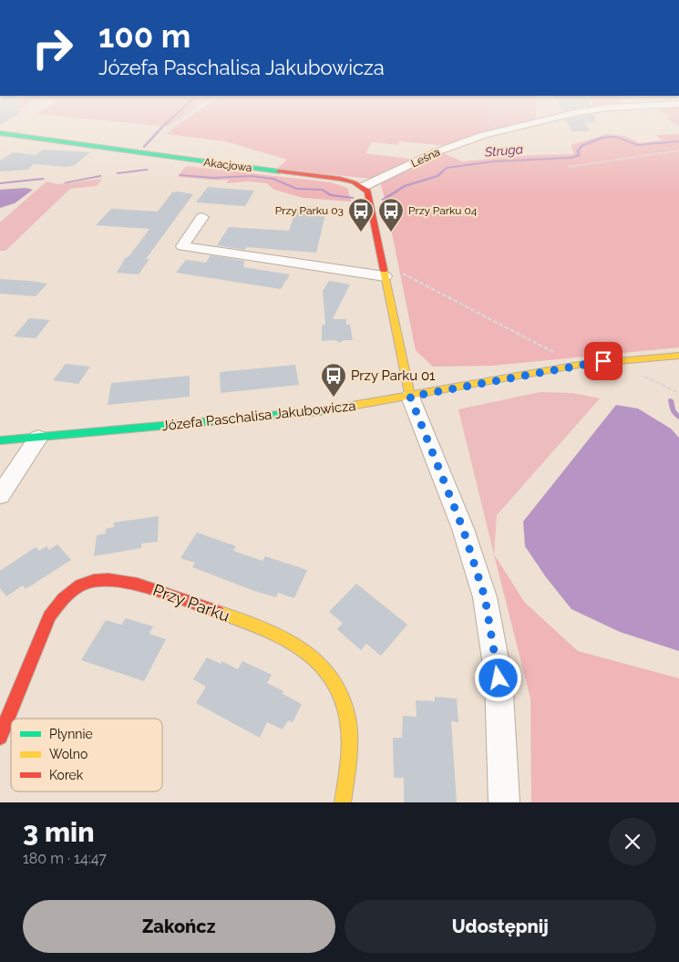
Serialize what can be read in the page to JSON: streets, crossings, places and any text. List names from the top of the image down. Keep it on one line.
{"streets":{"street":["Leśna","Akacjowa","Józefa Paschalisa Jakubowicza","Przy Parku"]},"crossings":[["Leśna","Akacjowa"]],"water":["Struga"],"places":{"bus stop":["Przy Parku 03","Przy Parku 04","Przy Parku 01"]},"legend":["Płynnie","Wolno","Korek"],"page":{"turn":["100 m","Józefa Paschalisa Jakubowicza"],"heading":["3 min","180 m · 14:47"],"buttons":["Zakończ","Udostępnij"]}}
